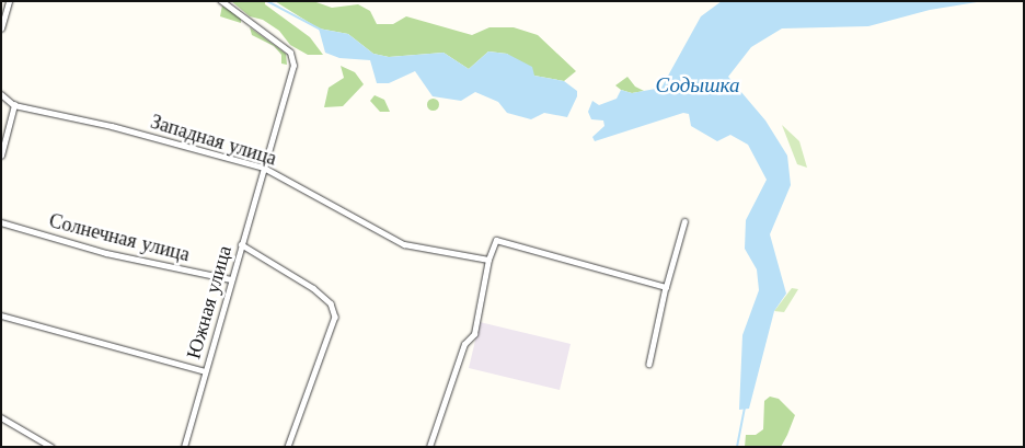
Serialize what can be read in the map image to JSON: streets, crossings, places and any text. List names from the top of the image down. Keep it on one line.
{"streets":{"street":["Западная улица","Солнечная улица","Южная улица"]},"crossings":[["Западная улица","Южная улица"],["Солнечная улица","Южная улица"]],"water":["Содышка"]}
